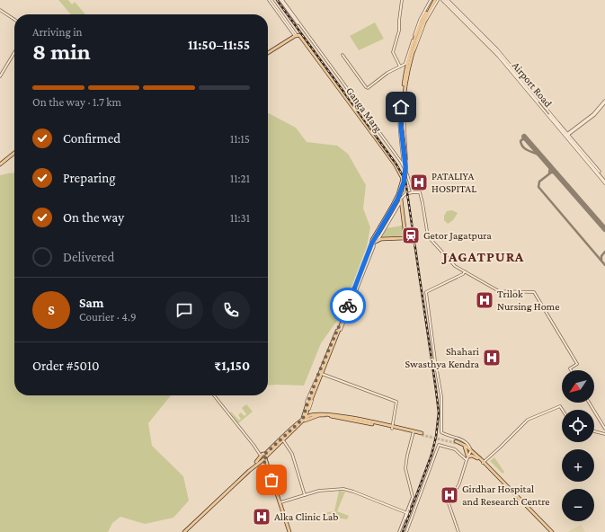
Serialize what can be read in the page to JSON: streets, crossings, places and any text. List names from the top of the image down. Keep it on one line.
{"streets":{"main road":["Ganga Marg"],"street":["Airport Road"]},"districts":["JAGATPURA"],"places":{"hospital":["PATALIYA HOSPITAL","Trilok Nursing Home","Shahari Swasthya Kendra","Girdhar Hospital and Research Centre","Alka Clinic Lab"],"station":["Getor Jagatpura"]},"north":"bottom left","page":{"heading":["8 min","Arriving in","11:50–11:55"],"panel":["Sam","Courier · 4.9","Order #5010","₹1,150"],"bar":"On the way · 1.7 km","list":[["Confirmed","11:15"],["Preparing","11:21"],["On the way","11:31"],"Delivered"],"round":"S","map_buttons":["+","−"]}}
